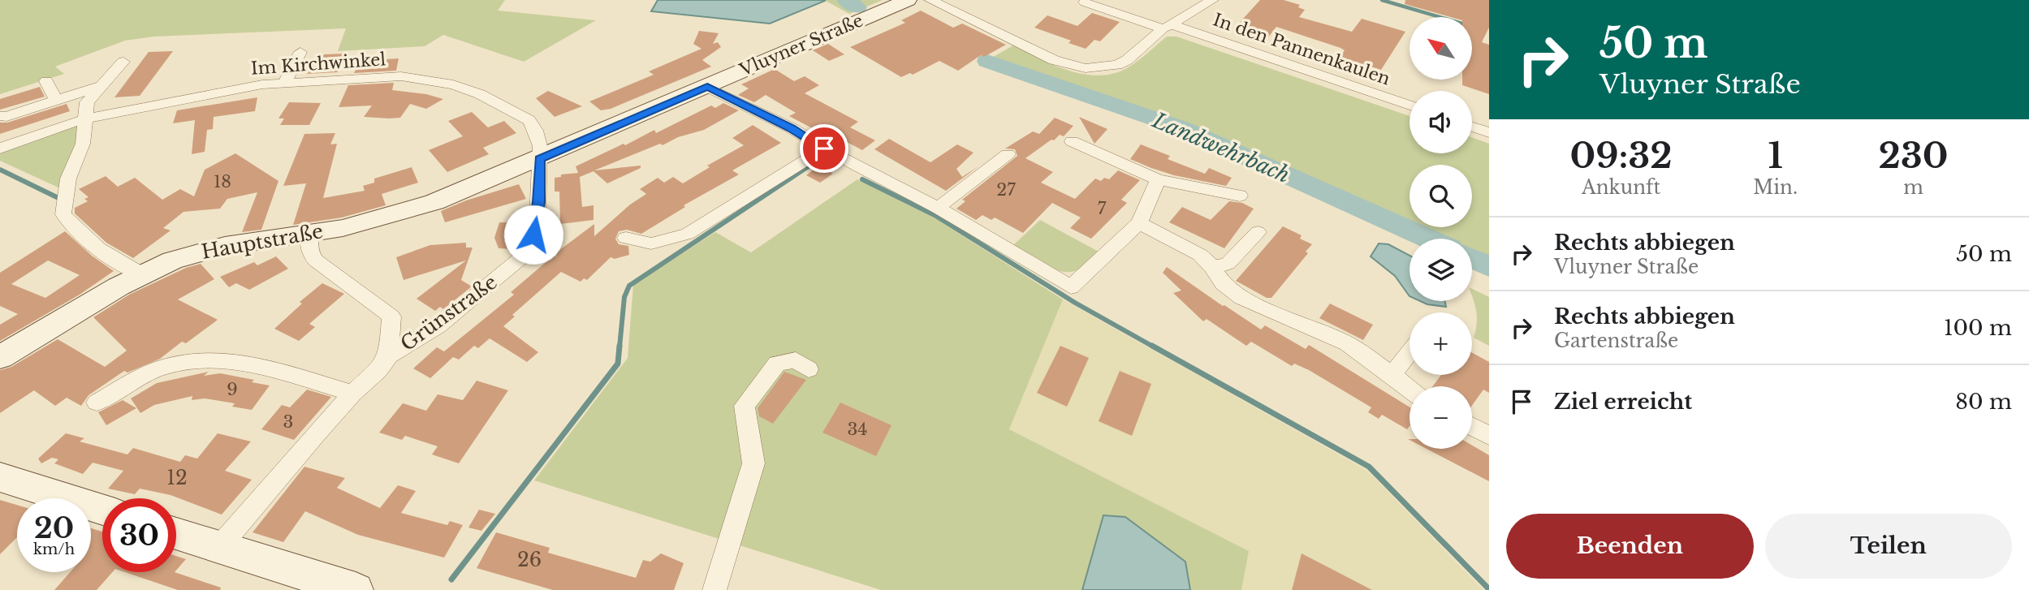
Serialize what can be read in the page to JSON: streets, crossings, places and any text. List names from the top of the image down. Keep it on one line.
{"streets":{"main road":["Vluyner Straße","Hauptstraße"],"street":["In den Pannenkaulen","Im Kirchwinkel","Grünstraße"]},"crossings":[["Vluyner Straße","Im Kirchwinkel"],["Vluyner Straße","Hauptstraße"],["Vluyner Straße","Grünstraße"],["Im Kirchwinkel","Hauptstraße"],["Im Kirchwinkel","Grünstraße"],["Hauptstraße","Grünstraße"]],"water":["Landwehrbach"],"house_numbers":["18","27","7","9","3","34","12","26"],"north":"top left","page":{"turn":["50 m","Vluyner Straße"],"map_buttons":["+","−"],"eta":["09:32","Ankunft","1","Min.","230","m"],"list":[{"name":"Rechts abbiegen","note":"Vluyner Straße","value":"50 m"},{"name":"Rechts abbiegen","note":"Gartenstraße","value":"100 m"},{"name":"Ziel erreicht","value":"80 m"}],"speed":"20 km/h","limit":"30","buttons":["Beenden","Teilen"]}}
